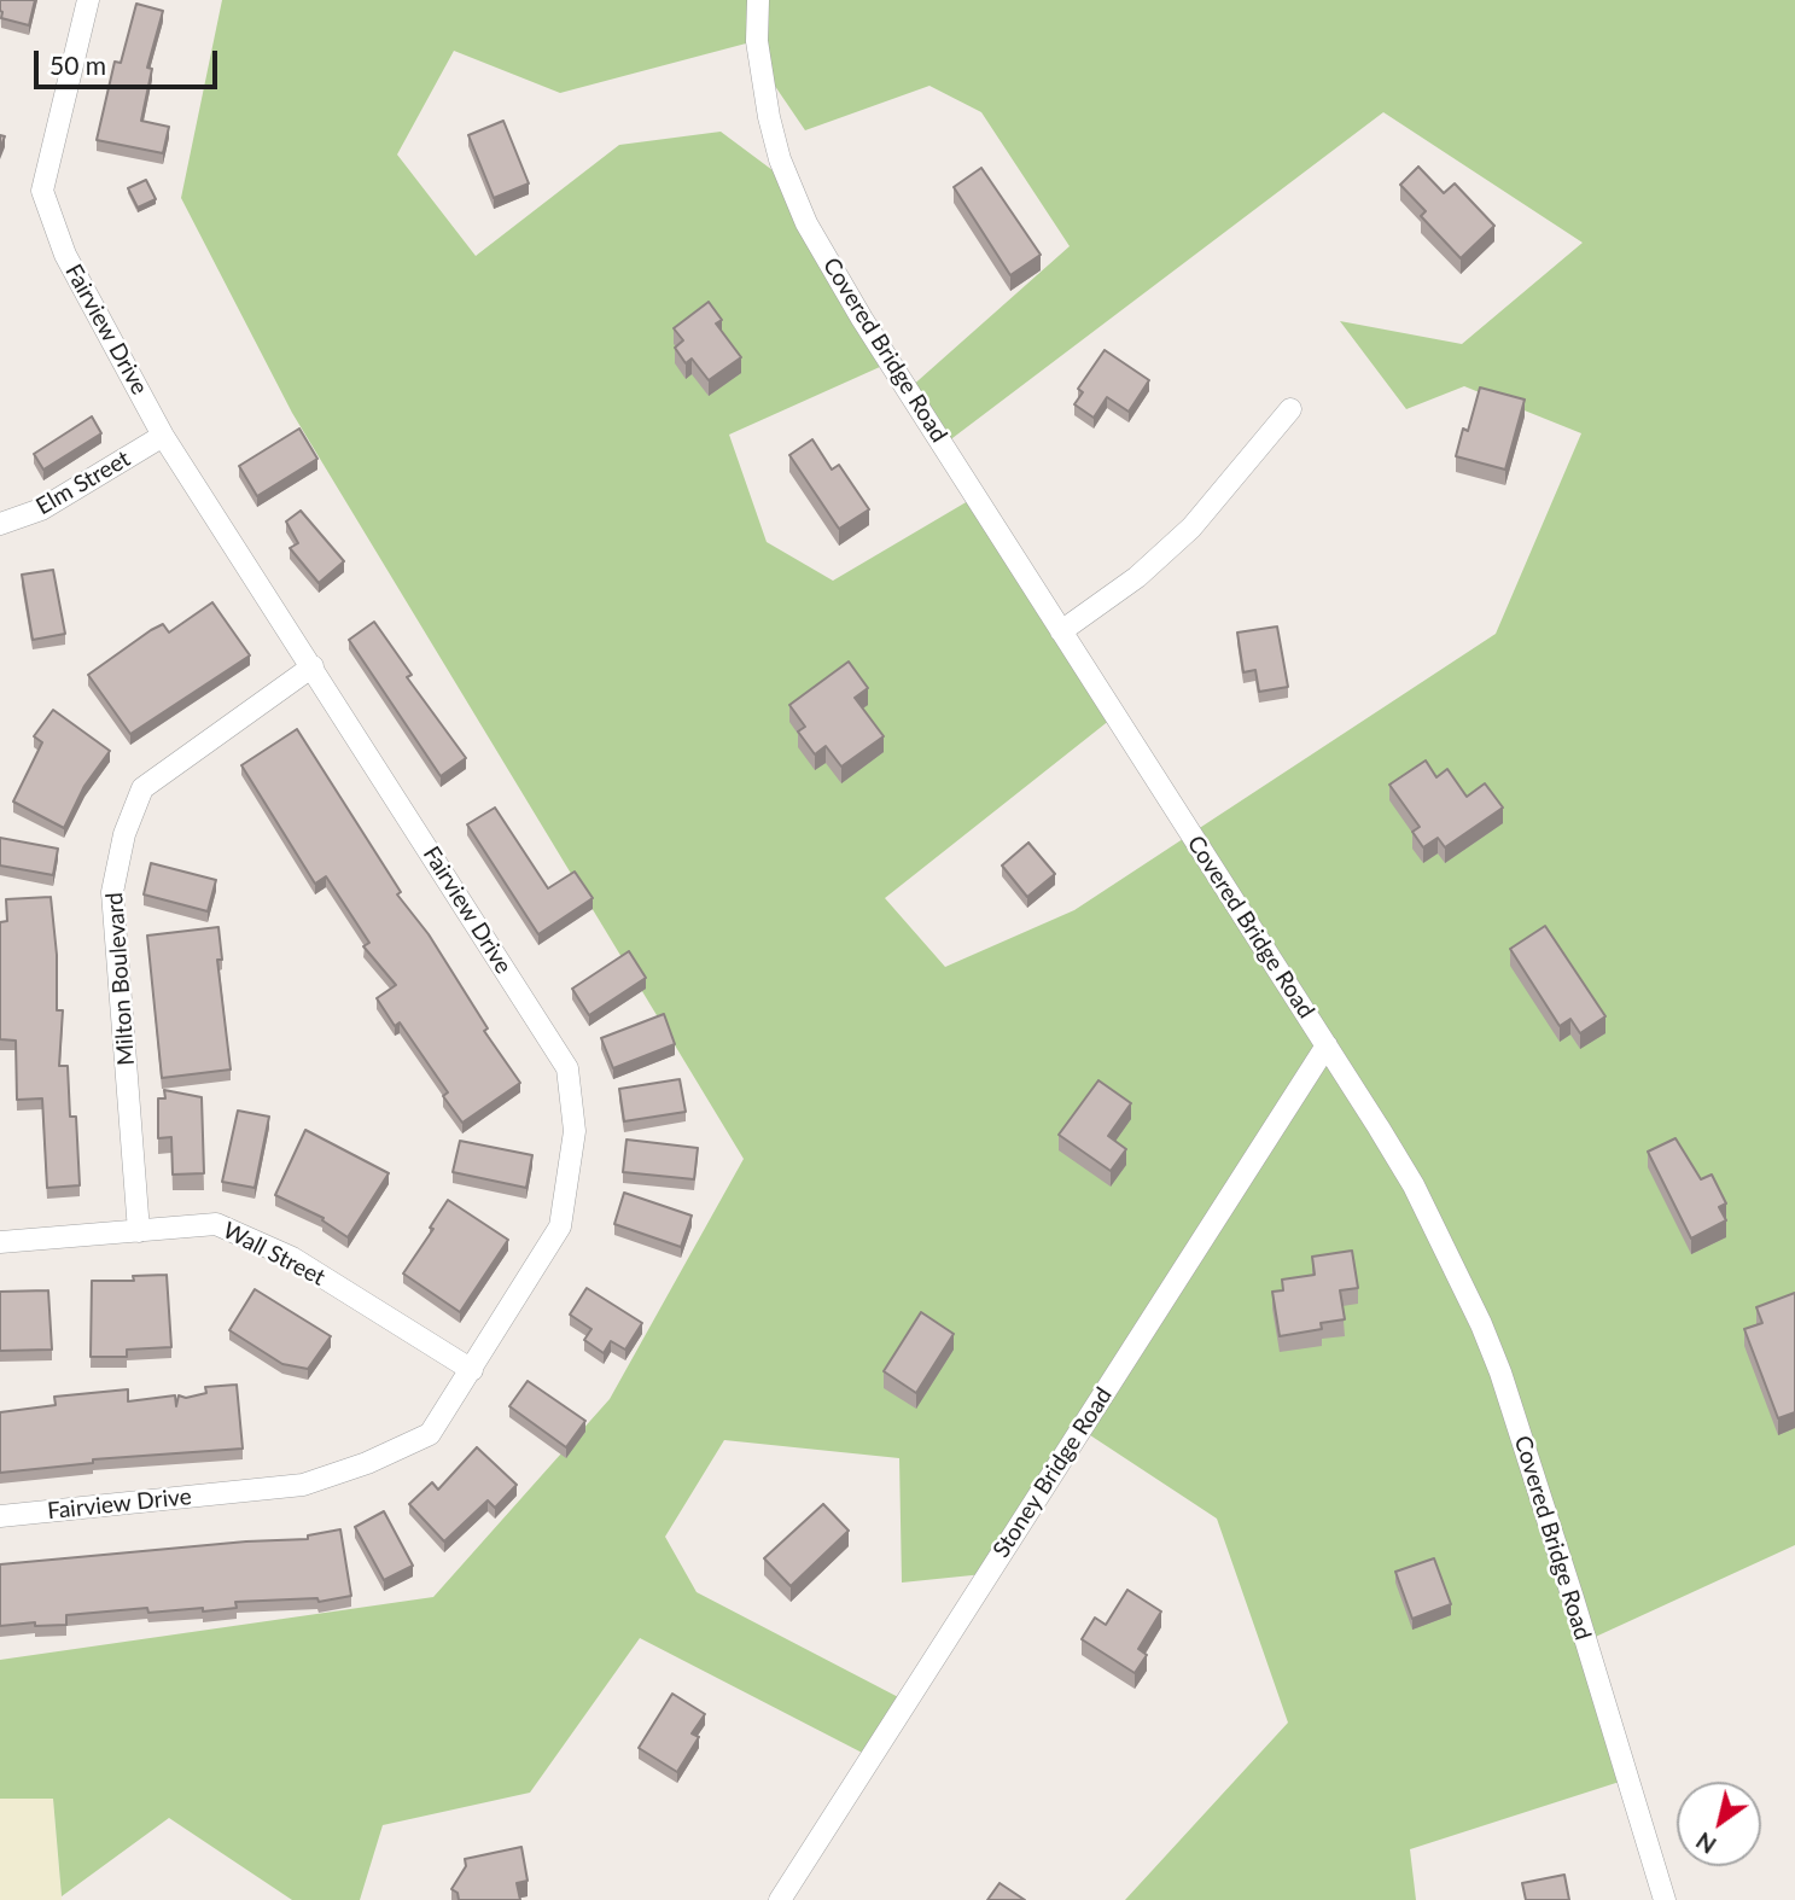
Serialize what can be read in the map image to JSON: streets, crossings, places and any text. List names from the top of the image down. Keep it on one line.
{"streets":{"street":["Fairview Drive","Covered Bridge Road","Elm Street","Milton Boulevard","Wall Street","Stoney Bridge Road"]},"crossings":[["Fairview Drive","Elm Street"],["Fairview Drive","Milton Boulevard"],["Fairview Drive","Wall Street"],["Covered Bridge Road","Stoney Bridge Road"],["Milton Boulevard","Wall Street"]],"scale_bar":"50 m","north":"bottom left"}
